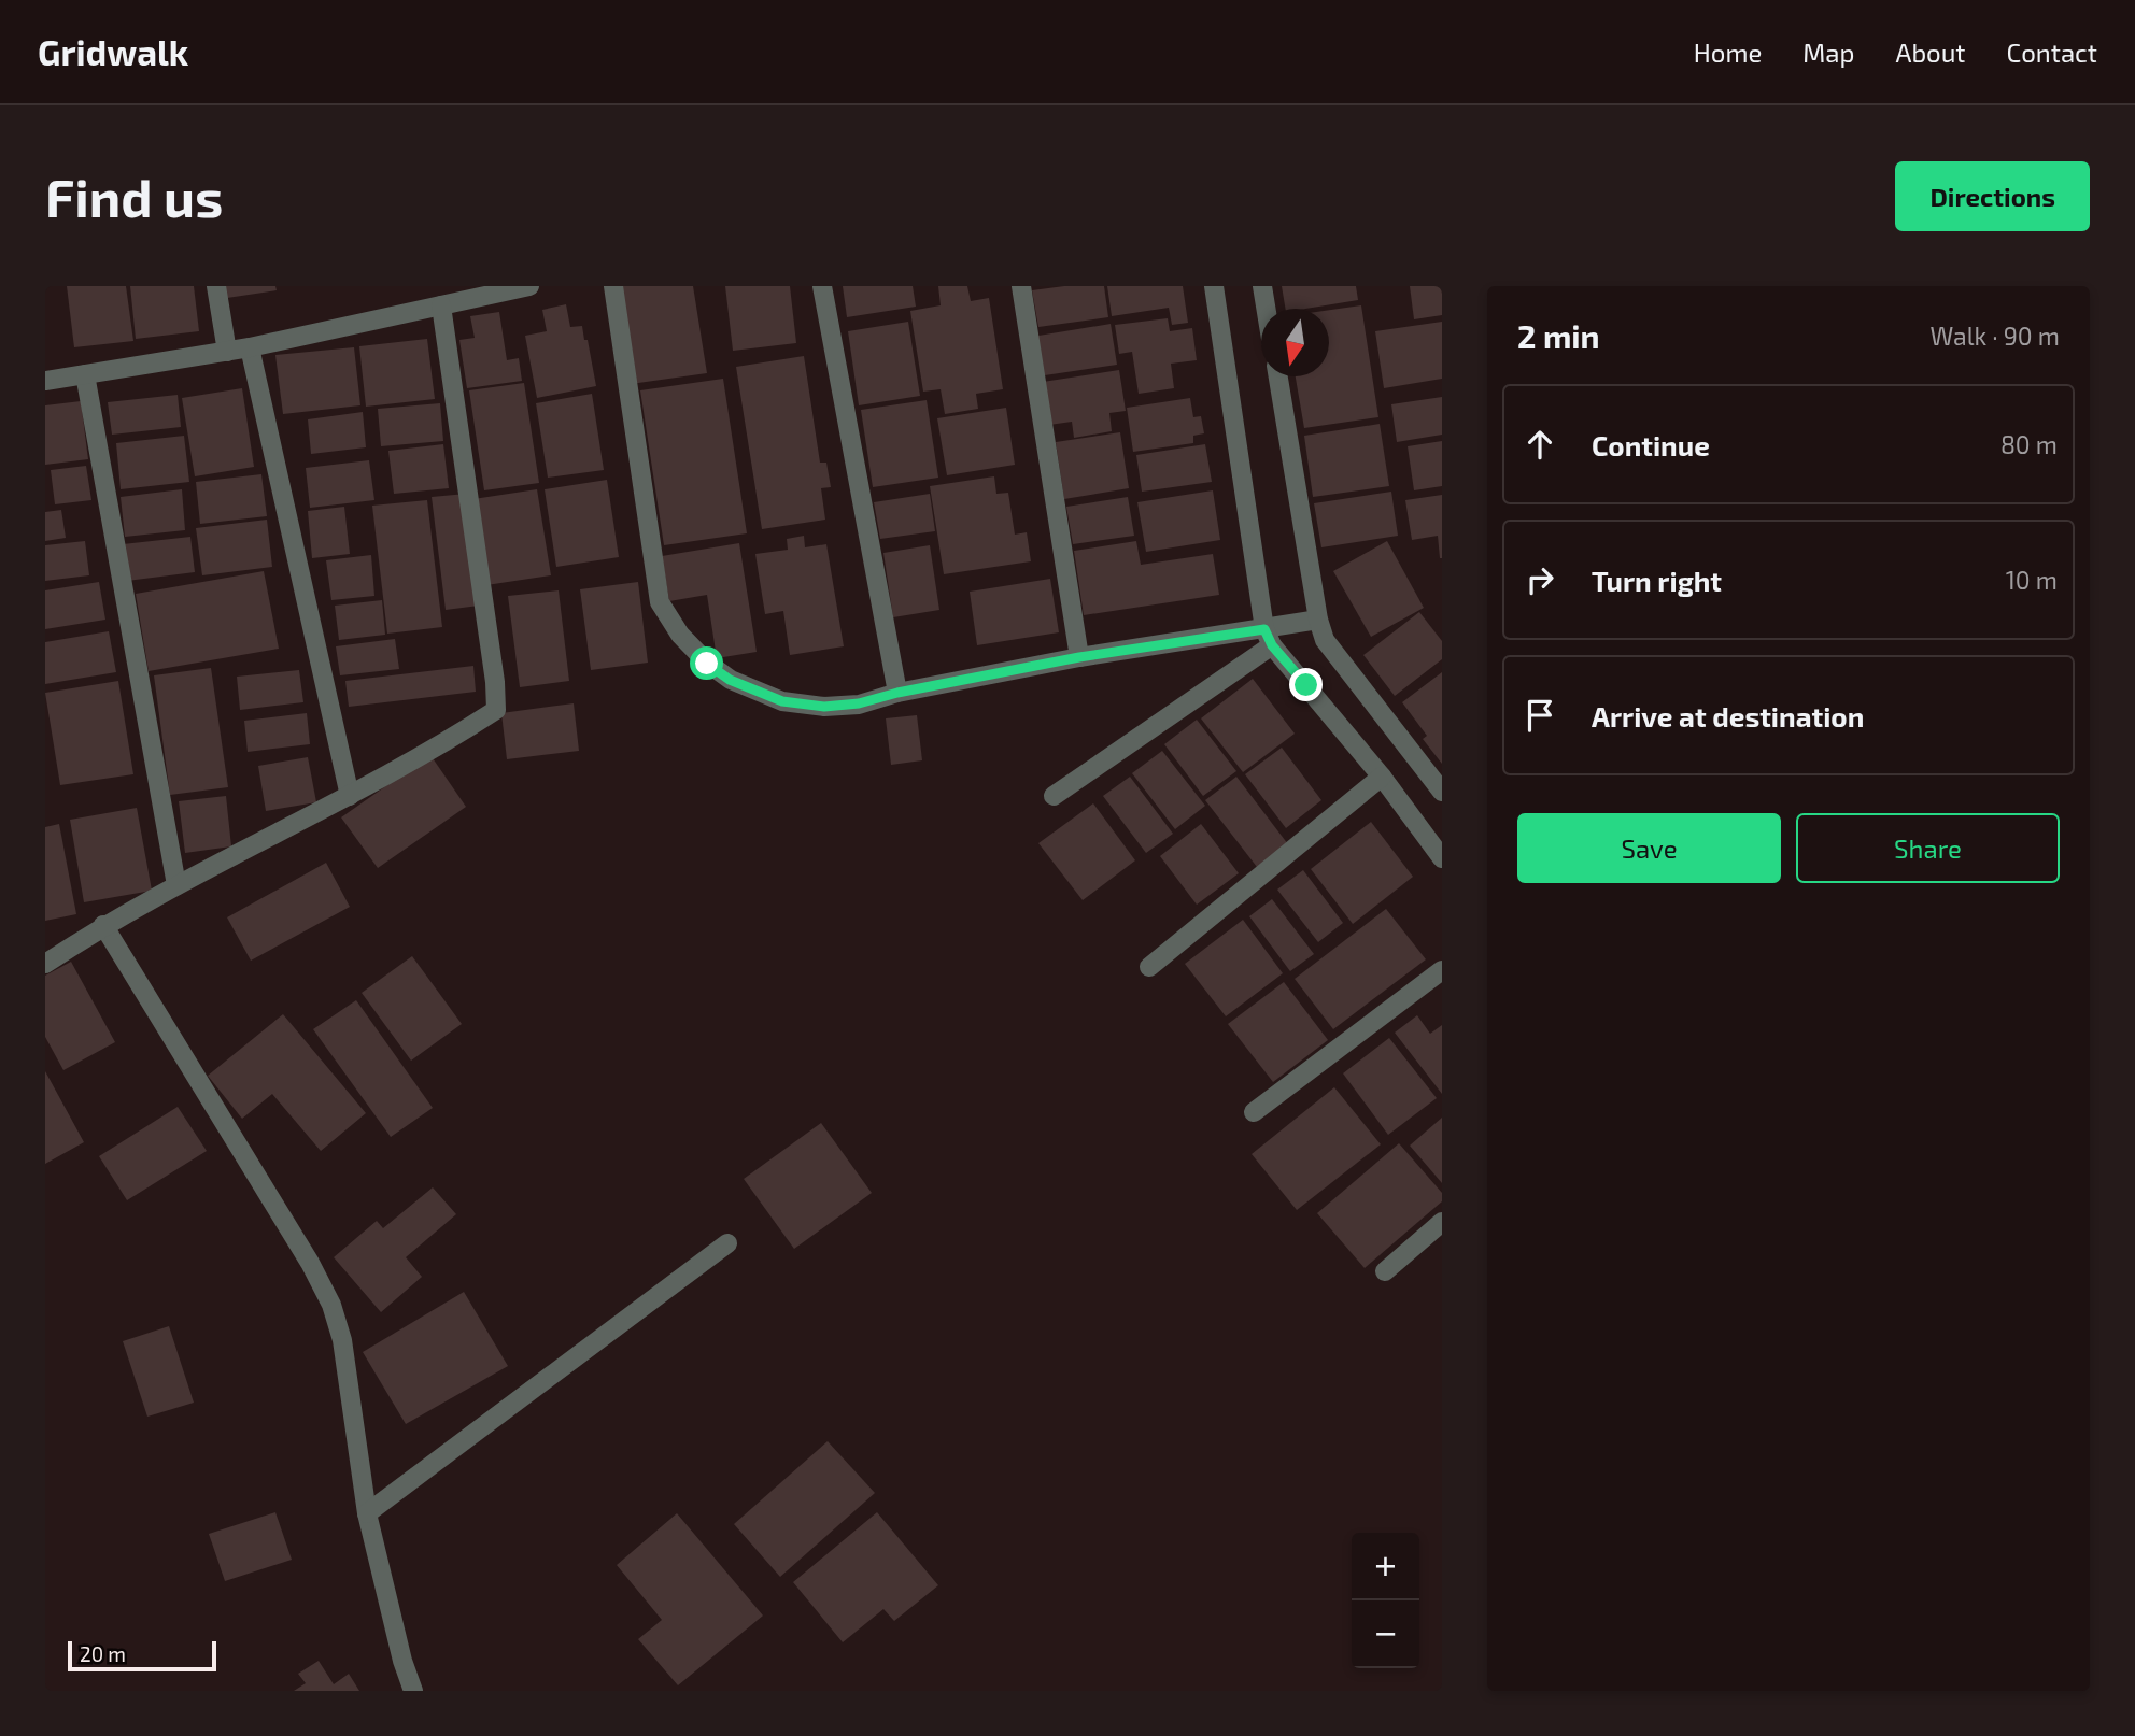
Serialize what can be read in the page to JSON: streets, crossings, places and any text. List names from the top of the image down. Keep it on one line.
{"scale_bar":"20 m","north":"bottom","page":{"header":"Gridwalk","nav":["Home","Map","About","Contact"],"buttons":["Directions",["Save","Share"]],"title":"Find us","heading":["2 min","Walk · 90 m"],"list":[["Continue","80 m"],["Turn right","10 m"],"Arrive at destination"],"map_buttons":["+","−"],"scale":"20 m"}}
